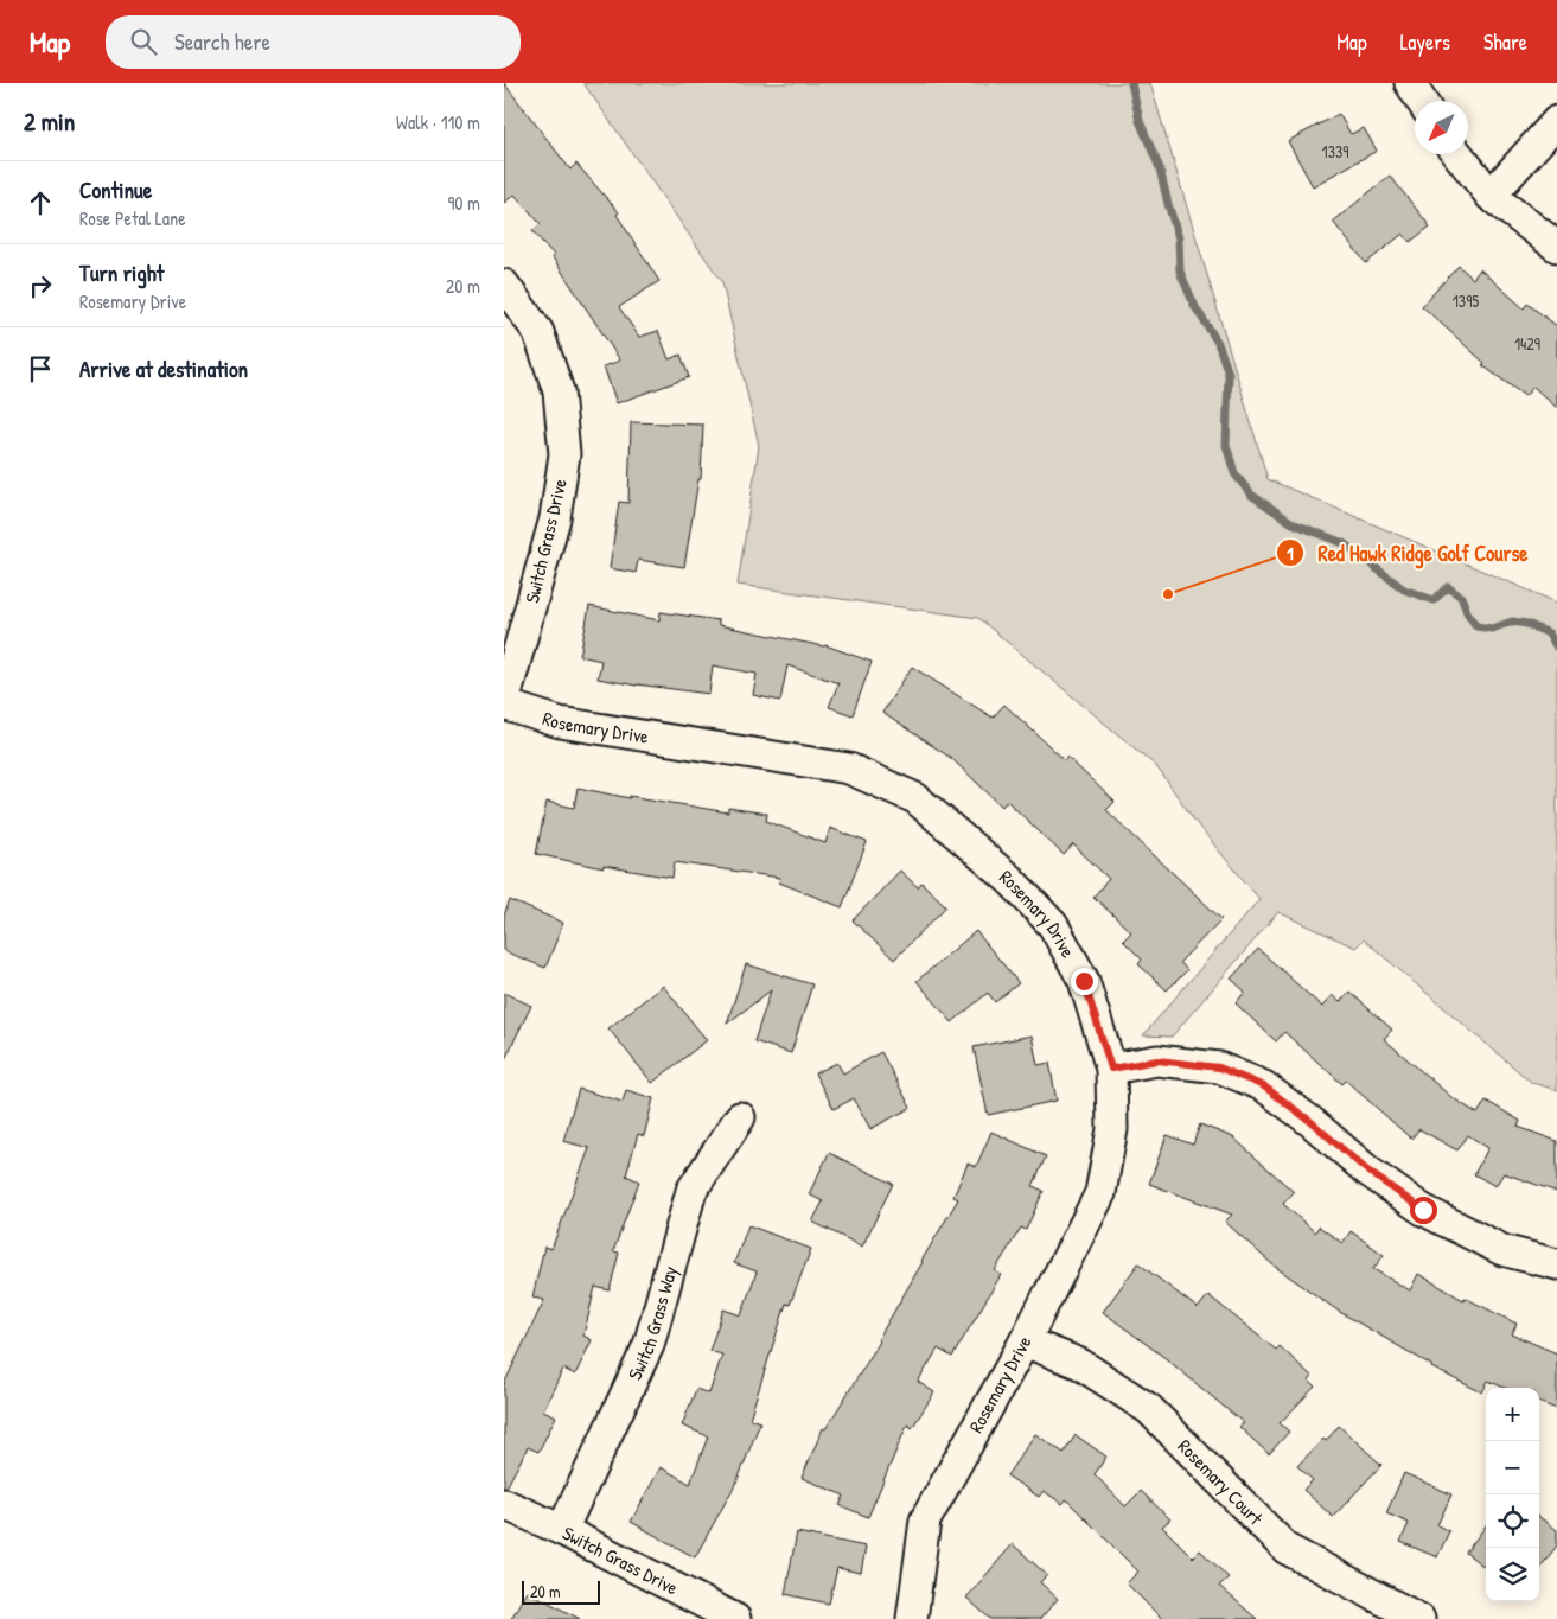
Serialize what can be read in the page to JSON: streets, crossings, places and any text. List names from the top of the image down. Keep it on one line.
{"streets":{"street":["Switch Grass Drive","Rosemary Drive","Switch Grass Way","Rosemary Court"]},"crossings":[["Switch Grass Drive","Rosemary Drive"],["Switch Grass Drive","Switch Grass Way"],["Rosemary Drive","Rosemary Court"]],"places":["Red Hawk Ridge Golf Course"],"house_numbers":["1339","1395","1429"],"scale_bar":"20 m","north":"bottom left","page":{"header":"Map","search":"Search here","nav":["Map","Layers","Share"],"heading":["2 min","Walk · 110 m"],"list":[["Continue","Rose Petal Lane","90 m"],["Turn right","Rosemary Drive","20 m"],"Arrive at destination"],"map_buttons":["+","−"],"scale":"20 m"}}
